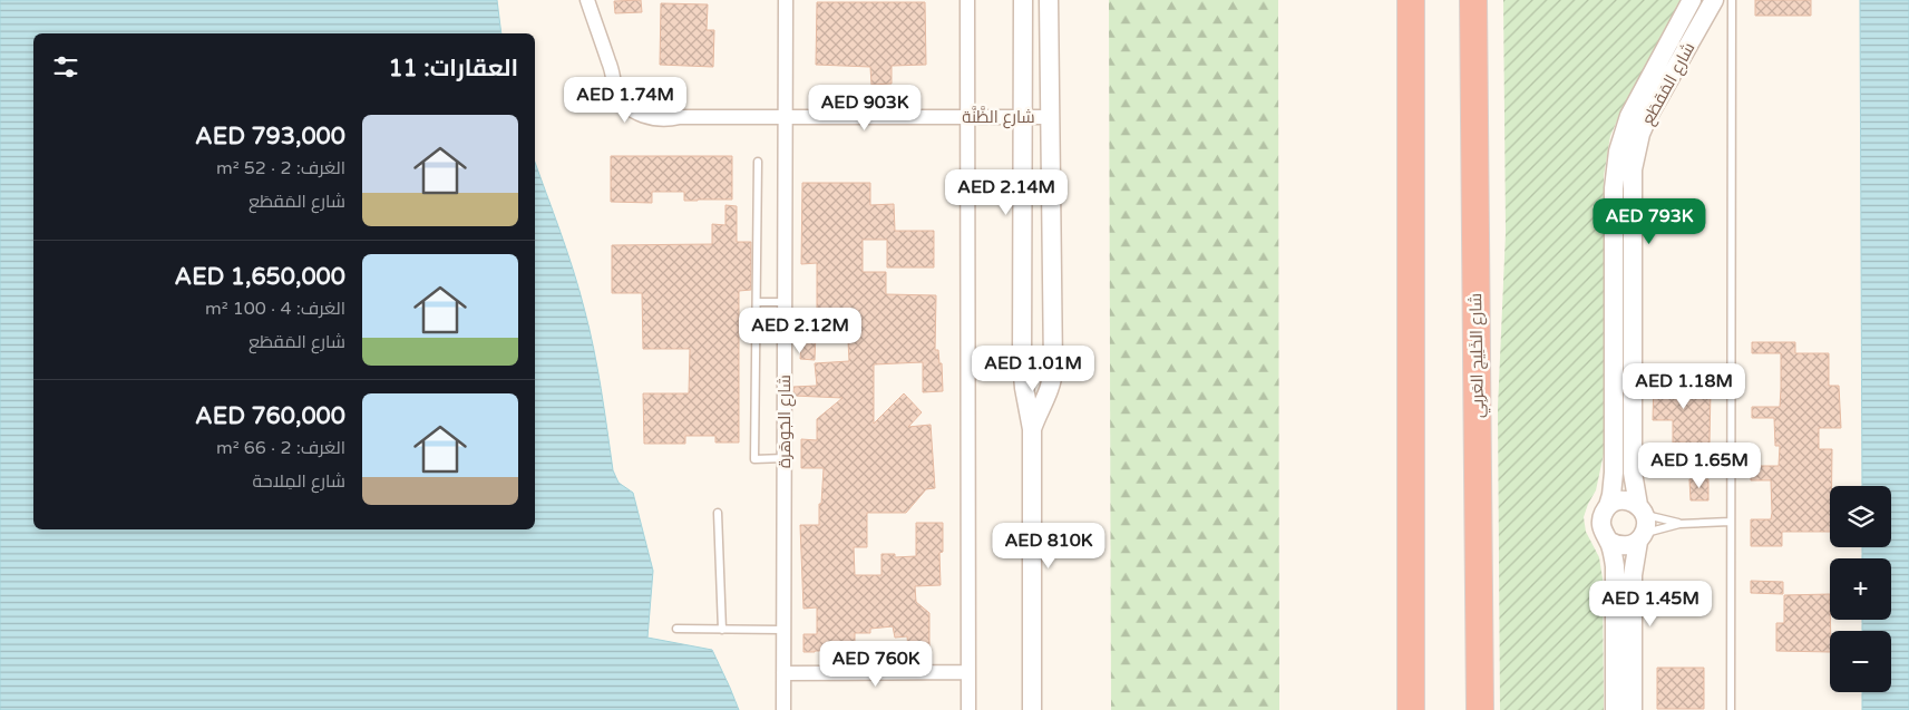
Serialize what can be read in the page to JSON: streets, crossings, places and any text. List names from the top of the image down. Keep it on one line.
{"streets":{"highway":["شارع الخَلِيج العَربِي"],"street":["شارع المَقطَع","شارع الظَّنَّة","شارع الجَوهَرة"]},"crossings":[["شارع الظَّنَّة","شارع الجَوهَرة"]],"page":{"heading":"العقارات: 11","price":["AED 1.74M","AED 903K","AED 2.14M","AED 793K","AED 2.12M","AED 1.01M","AED 1.18M","AED 1.65M","AED 810K","AED 1.45M","AED 760K"],"list":[{"name":"AED 793,000","note":"الغرف: 2 · 52 m² · شارع المَقطَع"},{"name":"AED 1,650,000","note":"الغرف: 4 · 100 m² · شارع المَقطَع"},{"name":"AED 760,000","note":"الغرف: 2 · 66 m² · شارع المِلاحة"}],"map_buttons":["+","−"]}}
